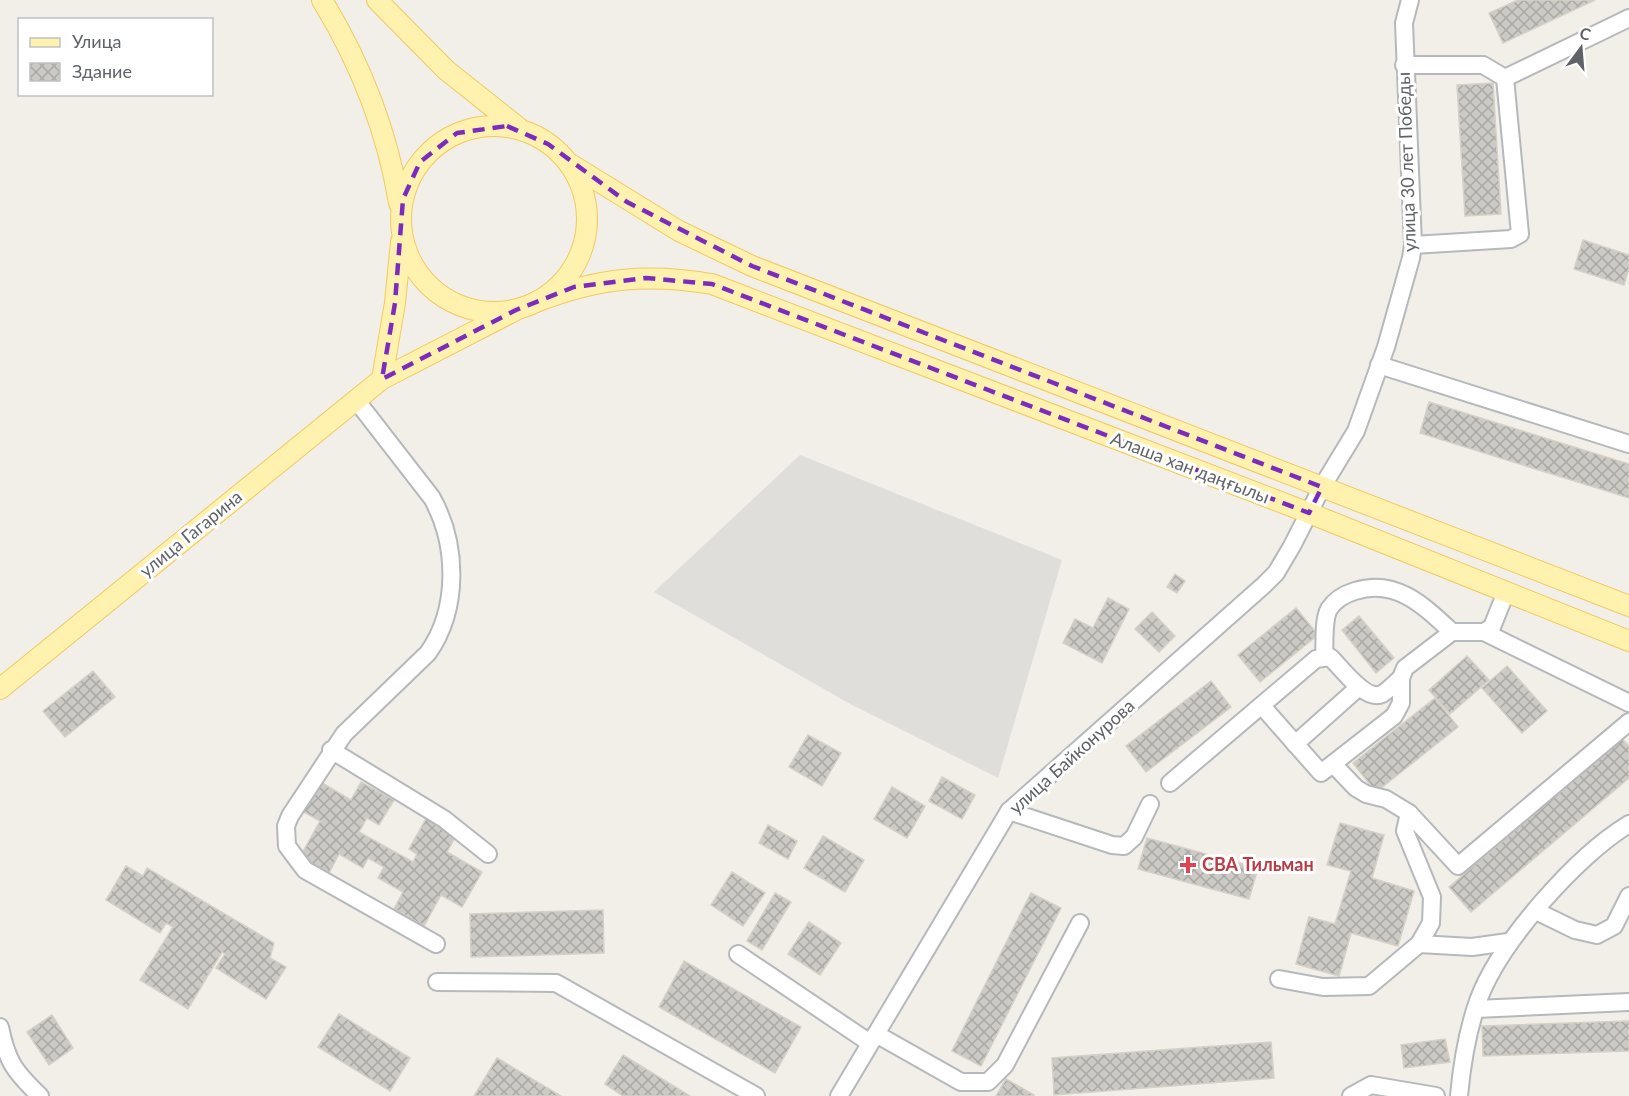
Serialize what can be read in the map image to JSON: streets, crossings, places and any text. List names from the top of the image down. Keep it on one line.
{"streets":{"main road":["Алаша хан даңғылы","улица Гагарина"],"street":["улица 30 лет Победы","улица Байконурова"]},"crossings":[["улица 30 лет Победы","Алаша хан даңғылы"],["улица 30 лет Победы","улица Байконурова"],["Алаша хан даңғылы","улица Гагарина"],["Алаша хан даңғылы","улица Байконурова"]],"places":{"health":["СВА Тильман"]},"legend":["Улица","Здание"],"north":"top"}
